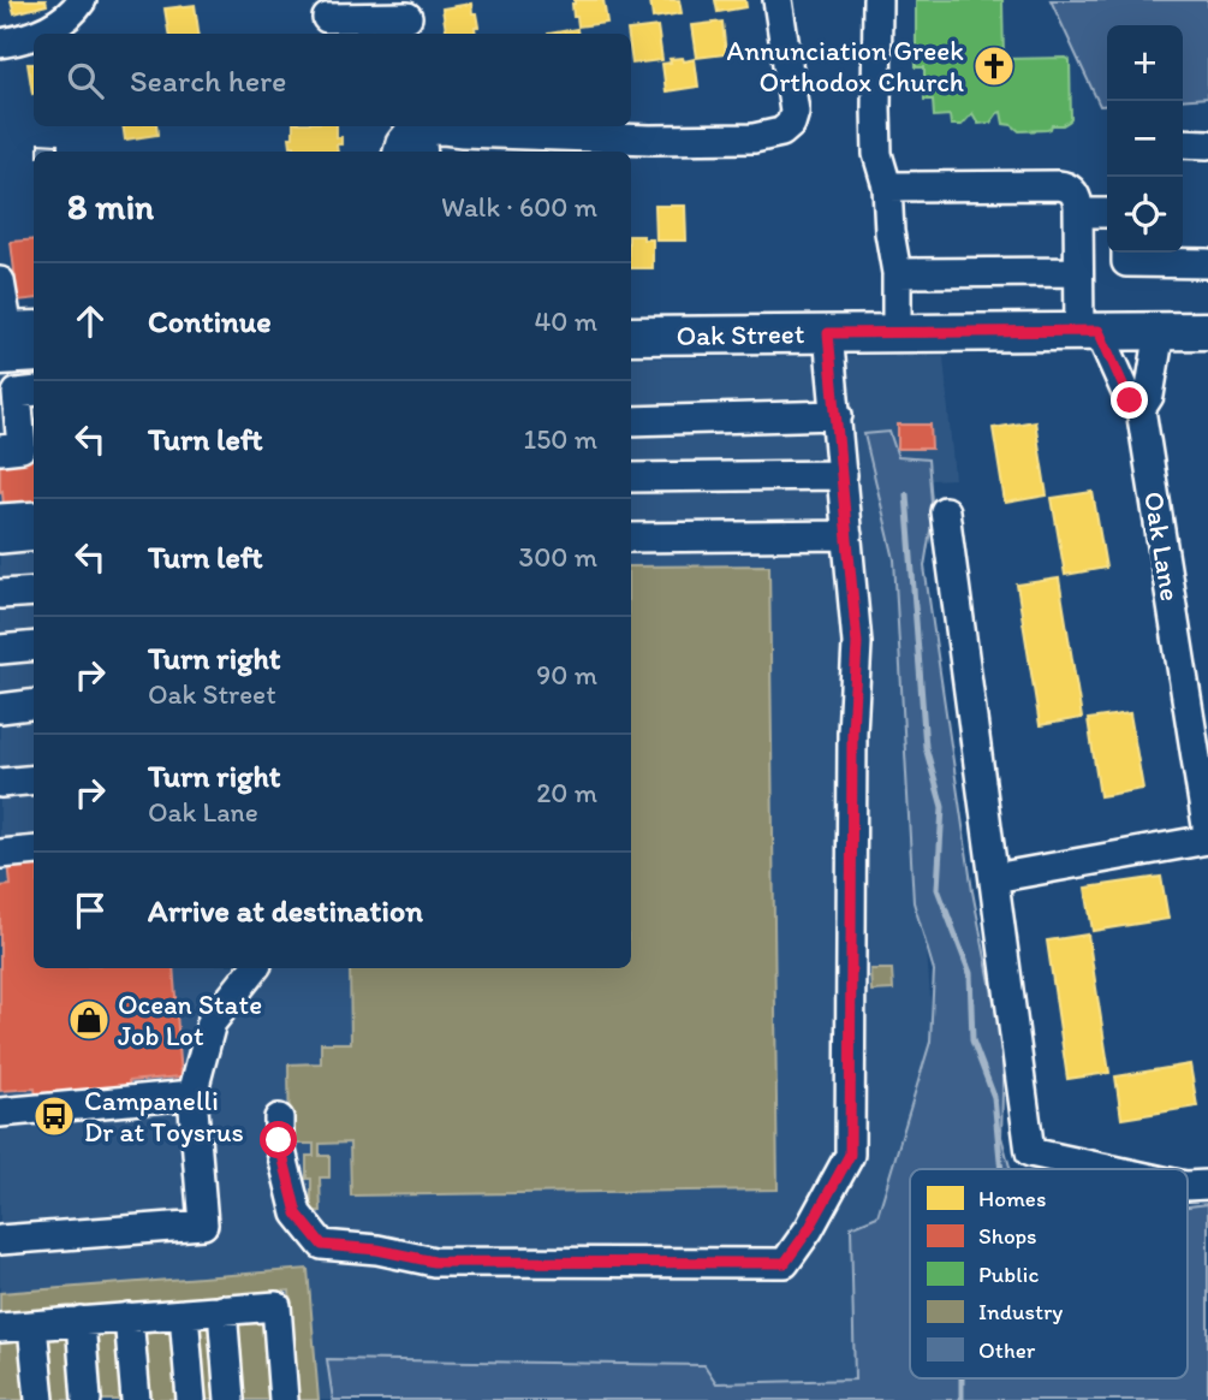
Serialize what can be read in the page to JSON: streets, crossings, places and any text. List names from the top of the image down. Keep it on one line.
{"streets":{"main road":["Oak Street"],"street":["Oak Lane"]},"crossings":[["Oak Street","Oak Lane"]],"places":{"church":["Annunciation Greek Orthodox Church"],"shop":["Ocean State Job Lot"],"bus stop":["Campanelli Dr at Toysrus"]},"legend":["Homes","Shops","Public","Industry","Other"],"page":{"map_buttons":["+","−"],"search":"Search here","heading":["8 min","Walk · 600 m"],"list":[["Continue","40 m"],["Turn left","150 m"],["Turn left","300 m"],["Turn right","Oak Street","90 m"],["Turn right","Oak Lane","20 m"],"Arrive at destination"]}}
